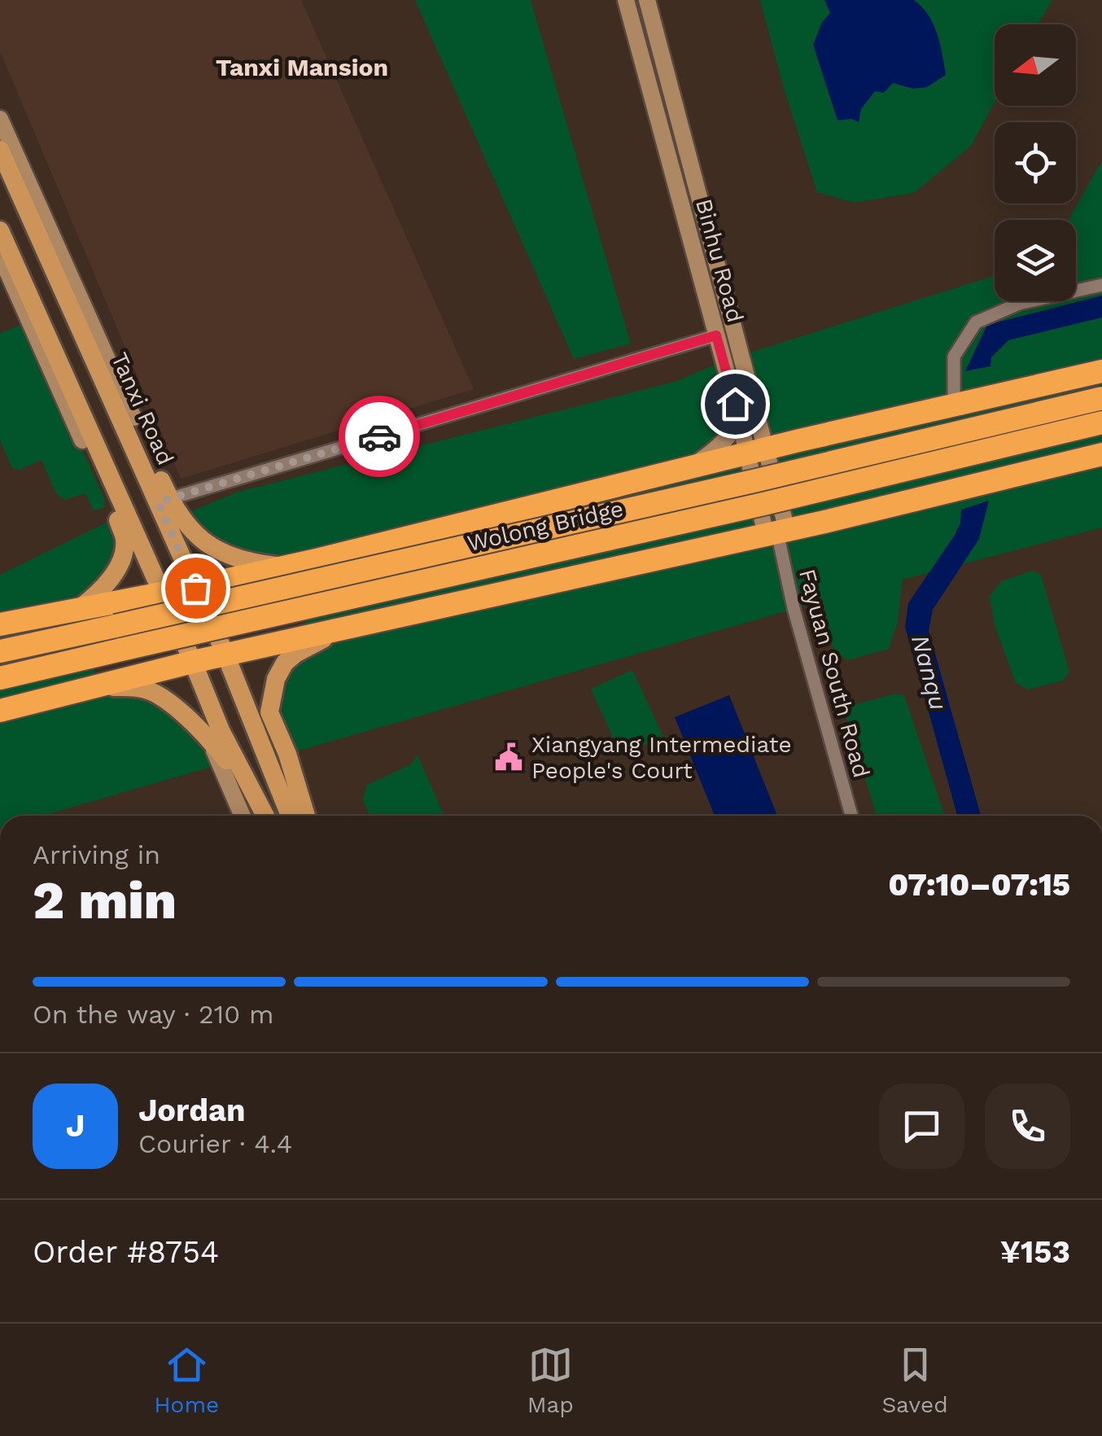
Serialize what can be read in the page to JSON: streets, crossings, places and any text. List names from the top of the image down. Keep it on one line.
{"streets":{"highway":["Wolong Bridge"],"main road":["Tanxi Road"],"street":["Binhu Road","Fayuan South Road"]},"crossings":[["Binhu Road","Fayuan South Road"]],"districts":["Tanxi Mansion"],"water":["Nanqu"],"places":{"public building":["Xiangyang Intermediate People's Court"]},"north":"left","page":{"heading":["2 min","Arriving in","07:10–07:15"],"panel":["Jordan","Courier · 4.4","Order #8754","¥153"],"bar":"On the way · 210 m","round":"J","tabs":["Home","Map","Saved"]}}
